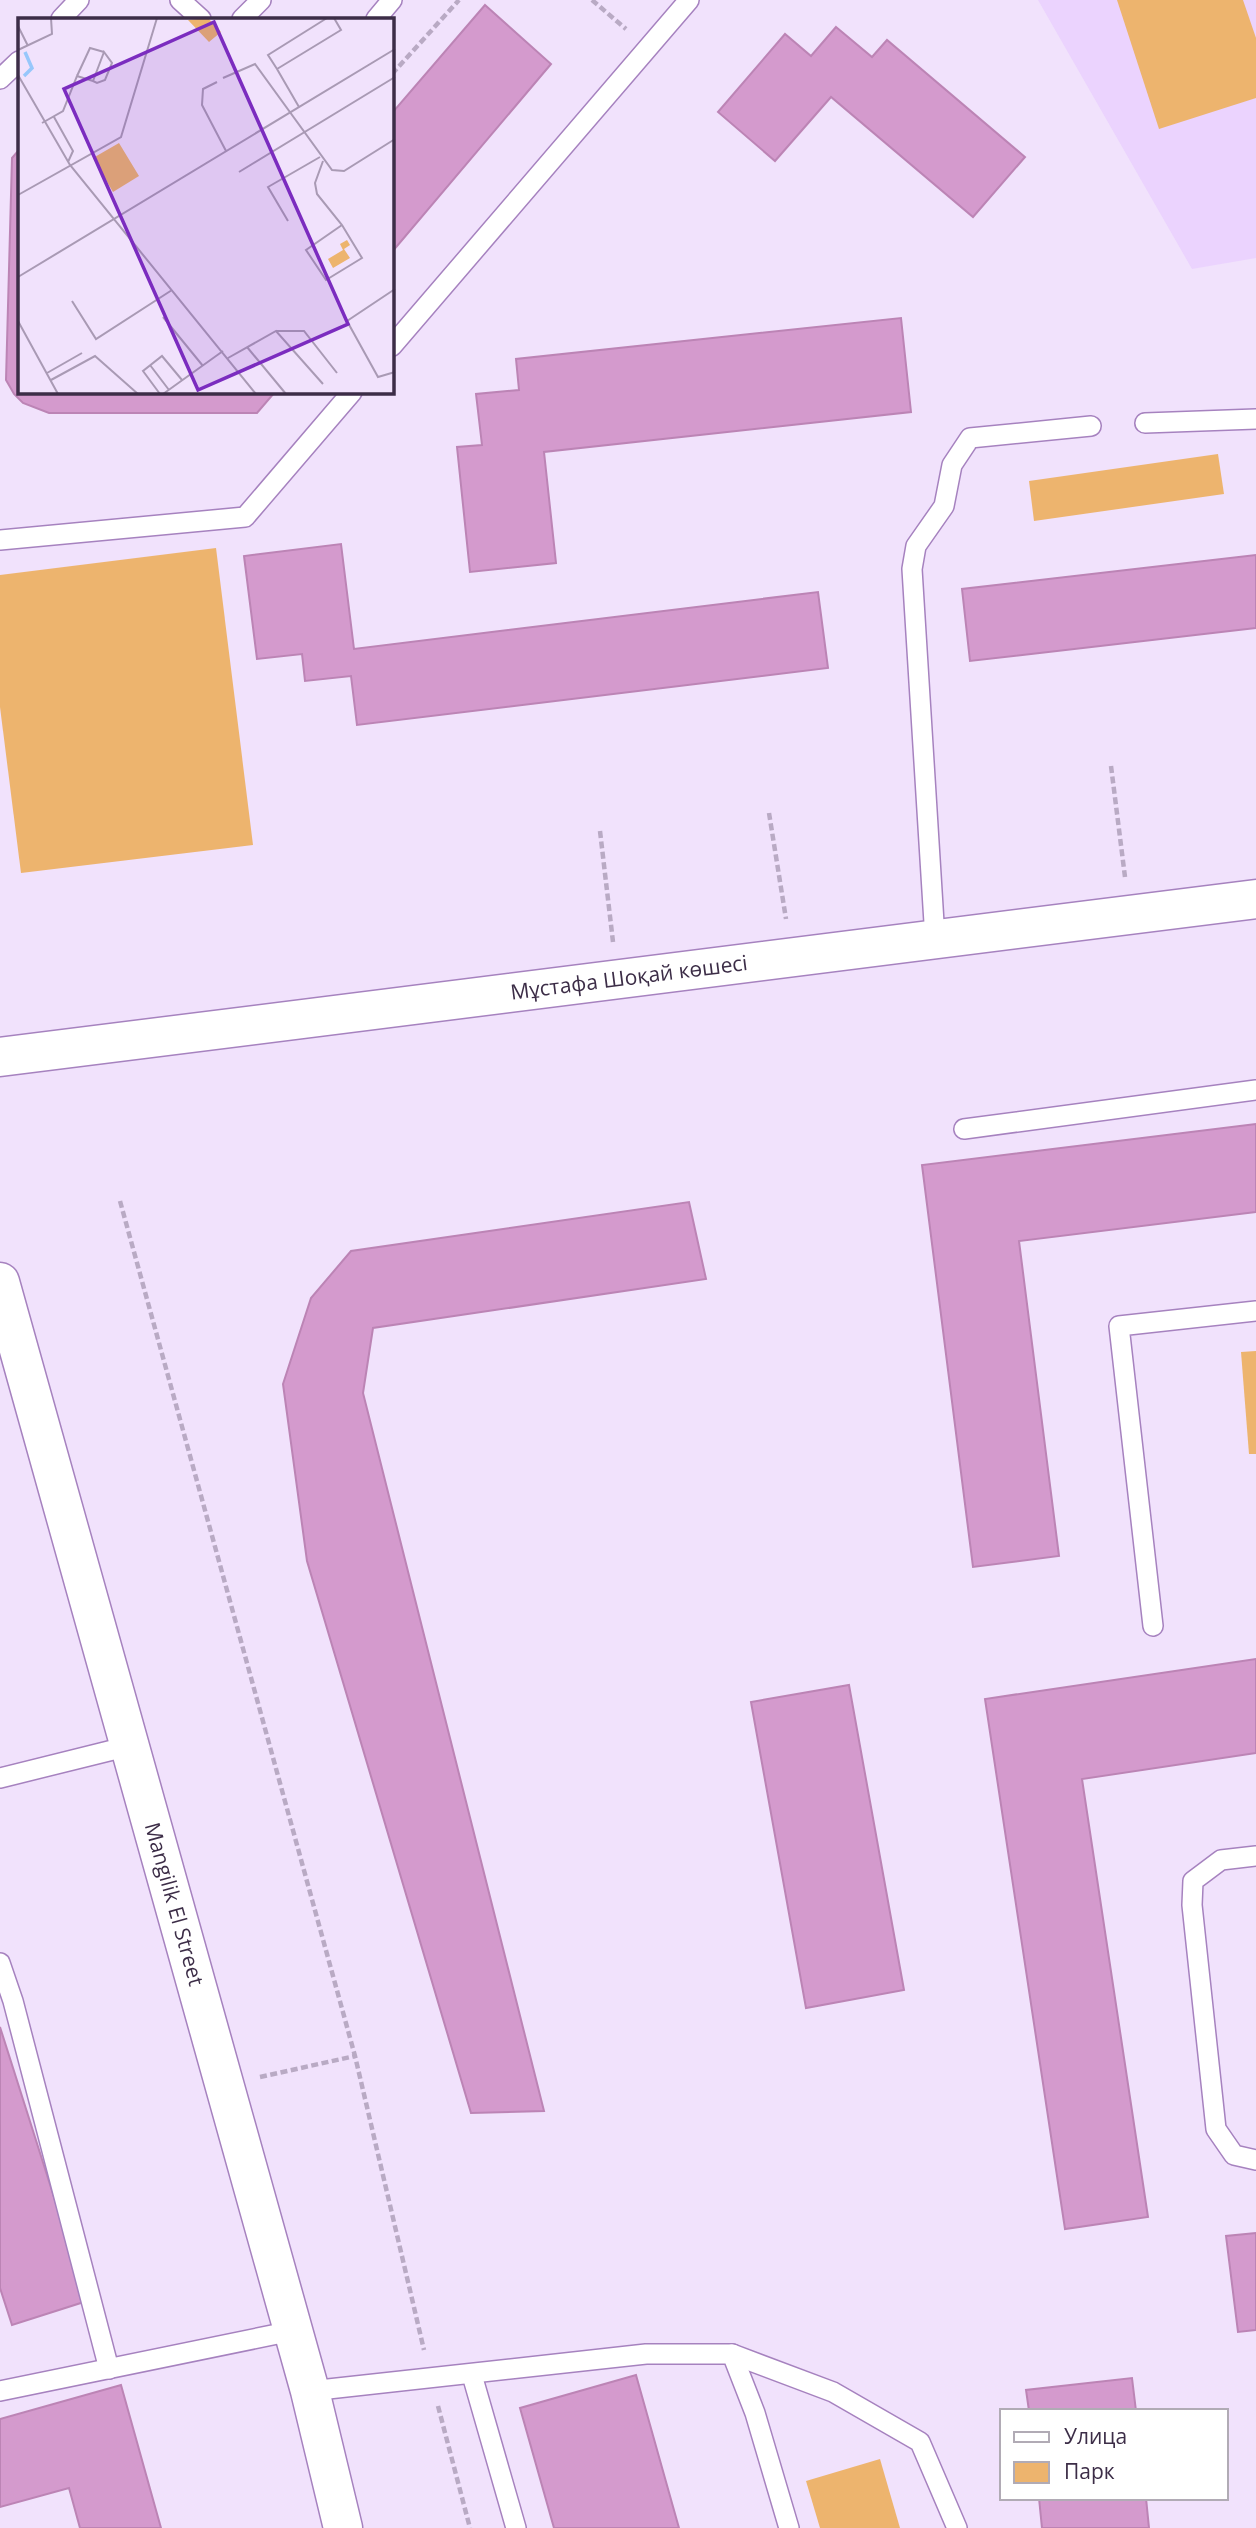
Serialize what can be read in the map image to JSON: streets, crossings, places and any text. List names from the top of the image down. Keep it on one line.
{"streets":{"street":["Мұстафа Шоқай көшесі","Mangilik El Street"]},"legend":["Улица","Парк"]}
